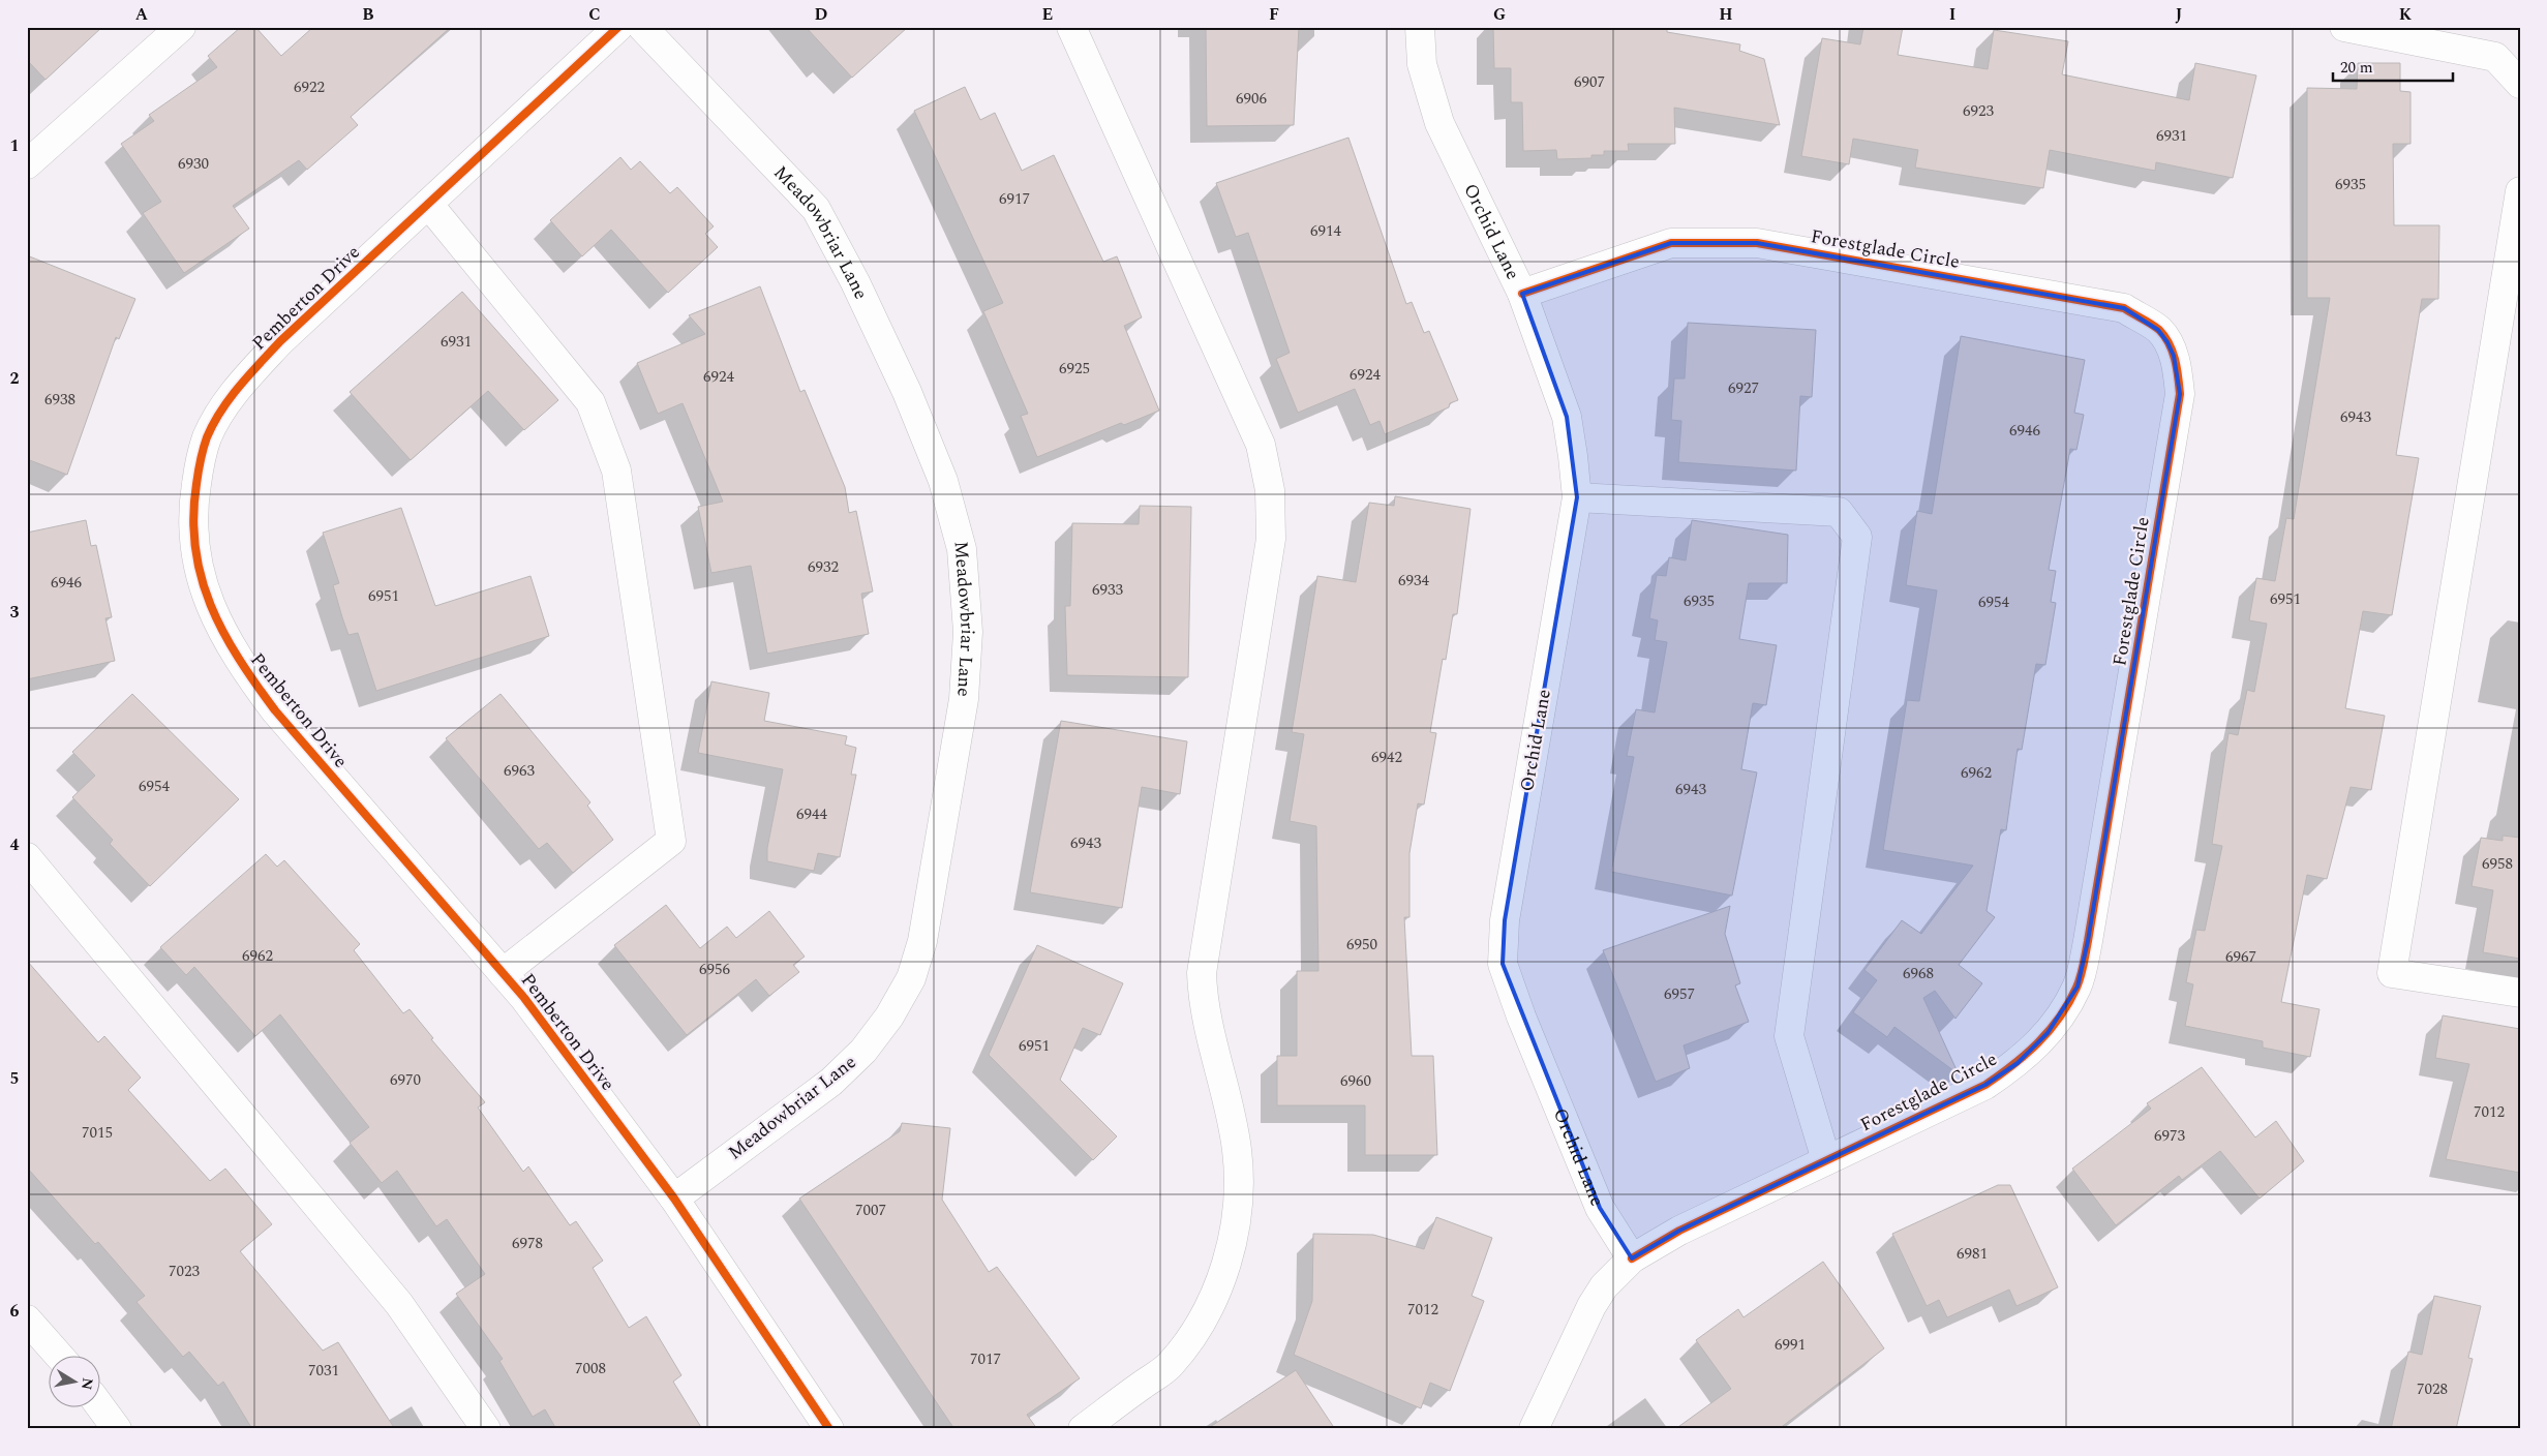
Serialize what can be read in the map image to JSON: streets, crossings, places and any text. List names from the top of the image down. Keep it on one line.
{"streets":{"street":["Orchid Lane","Meadowbriar Lane","Forestglade Circle","Pemberton Drive"]},"crossings":[["Orchid Lane","Forestglade Circle"],["Meadowbriar Lane","Pemberton Drive"]],"house_numbers":["6907","6922","6906","6923","6931","6930","6935","6917","6914","6931","6925","6924","6924","6927","6938","6943","6946","6932","6934","6946","6933","6951","6951","6935","6954","6942","6963","6962","6954","6943","6944","6943","6958","6950","6962","6967","6956","6968","6957","6951","6970","6960","7012","7015","6973","7007","6978","6981","7023","7012","6991","7017","7008","7031","7028"],"scale_bar":"20 m","north":"right","grid":{"columns":["A","B","C","D","E","F","G","H","I","J","K"],"rows":["1","2","3","4","5","6"]}}
